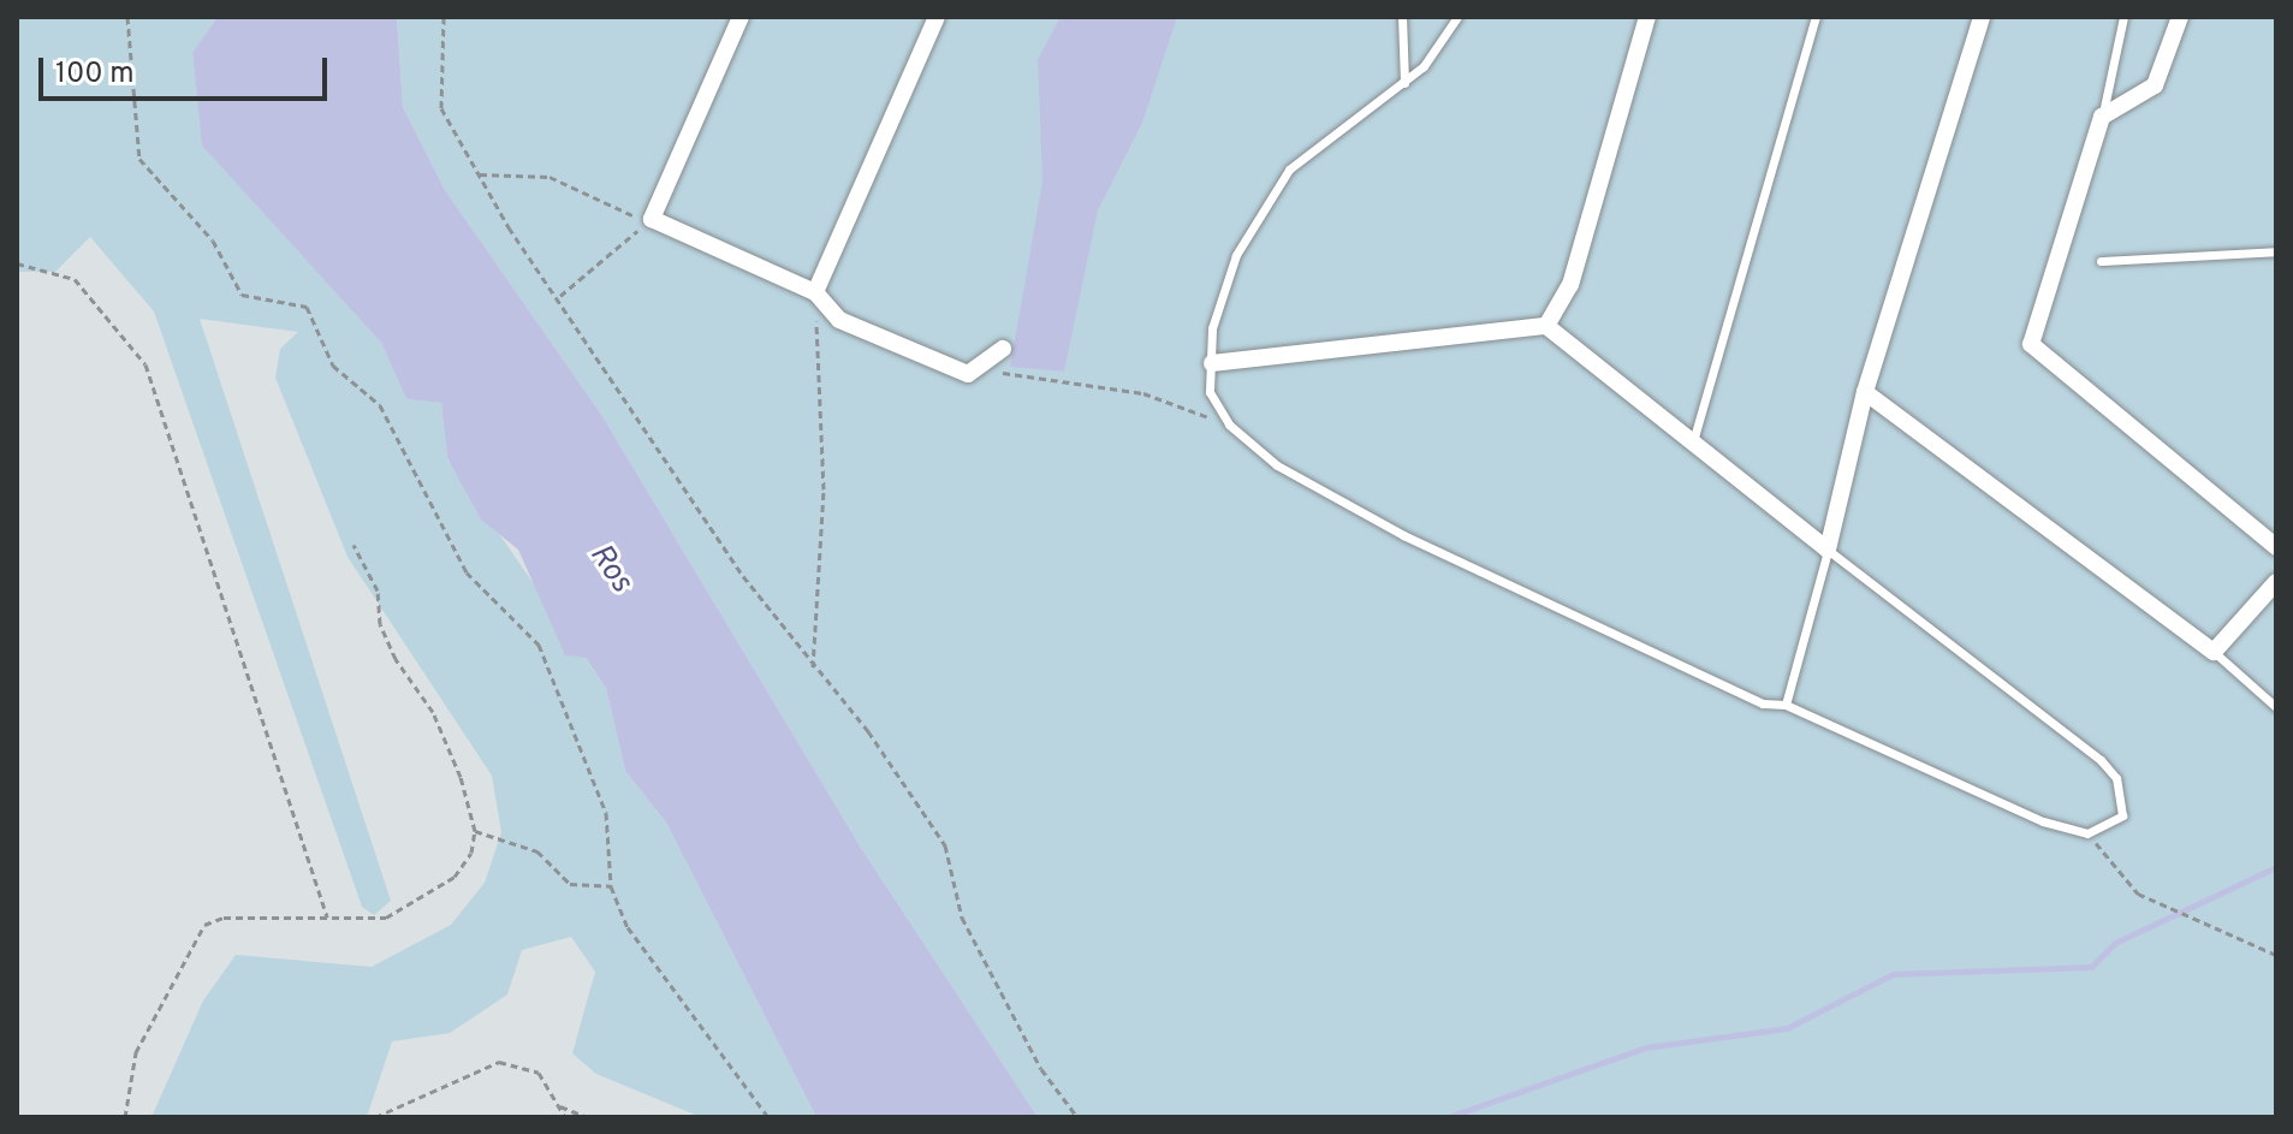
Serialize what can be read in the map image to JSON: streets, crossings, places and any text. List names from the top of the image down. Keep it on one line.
{"water":["Ros"],"scale_bar":"100 m"}
